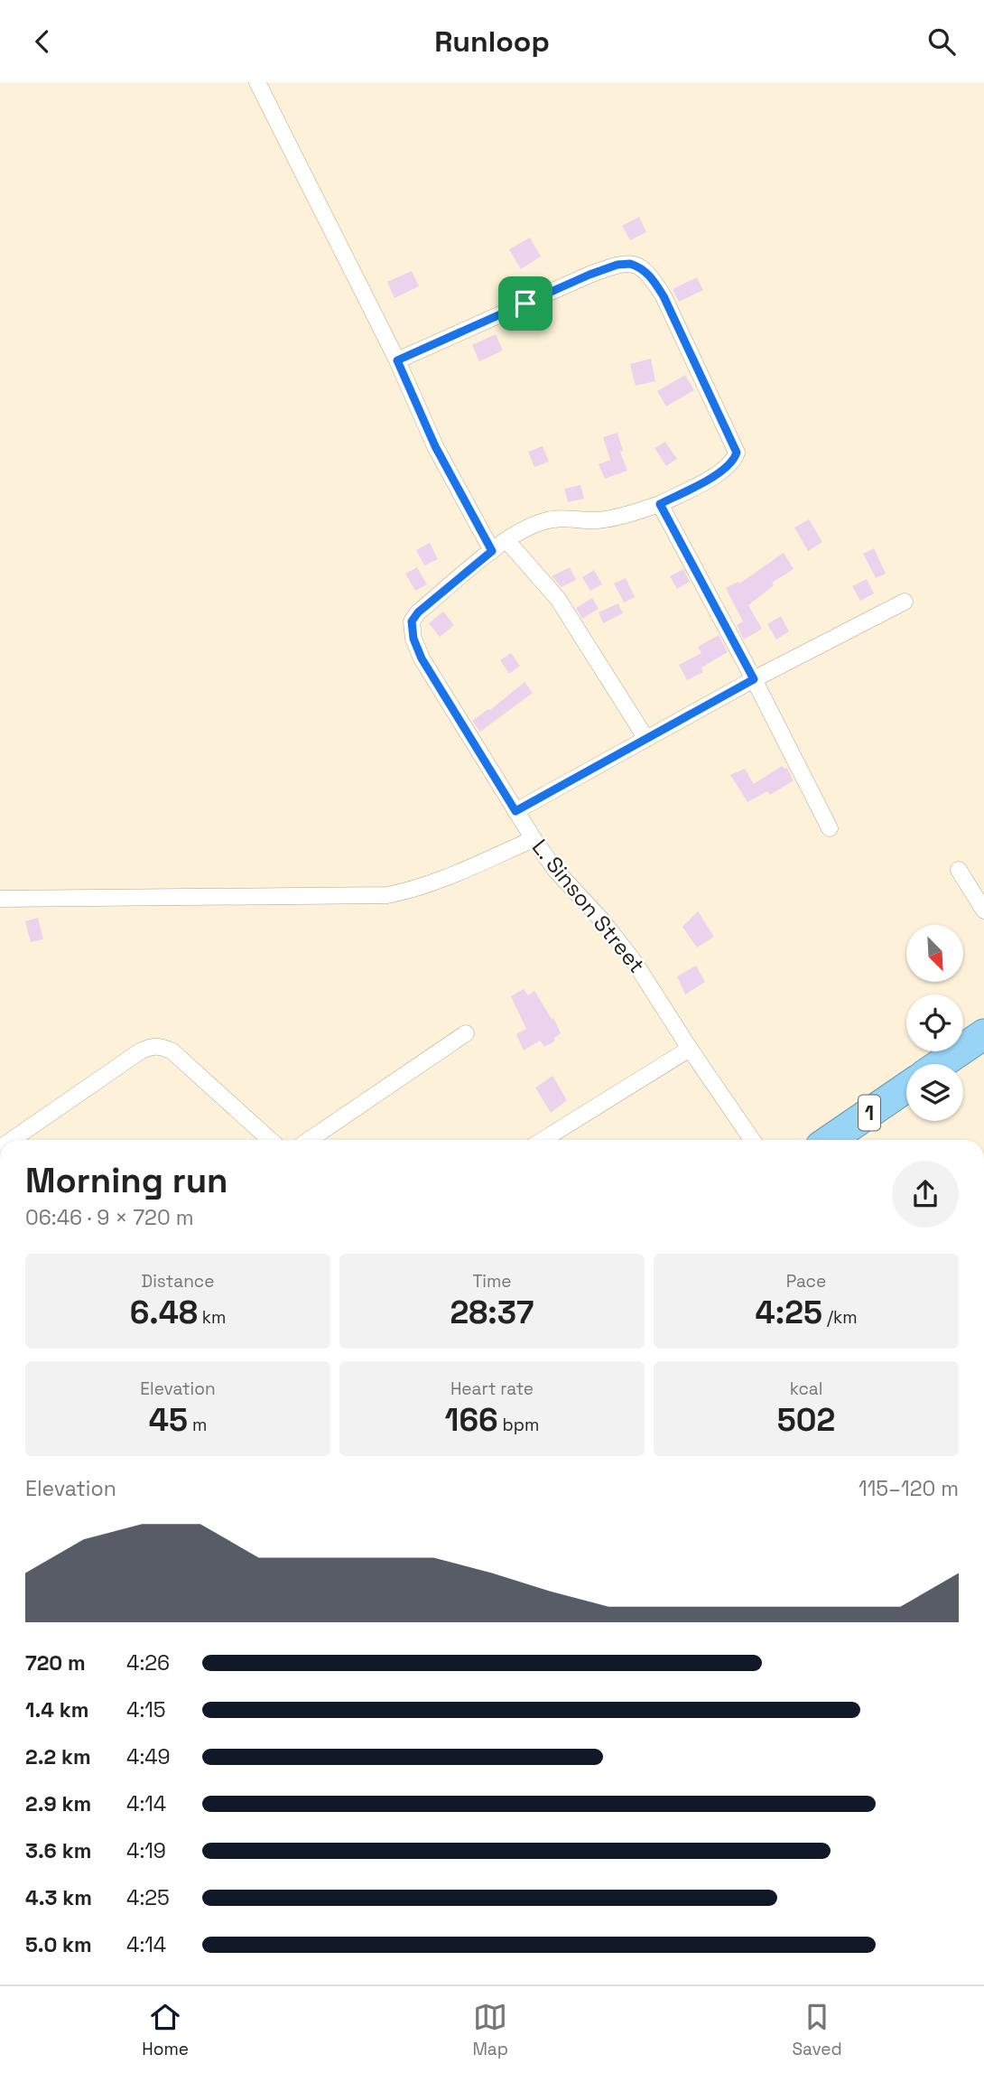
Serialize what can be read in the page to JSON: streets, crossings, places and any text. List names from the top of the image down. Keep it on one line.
{"streets":{"highway":["1"],"street":["L. Sinson Street"]},"north":"bottom right","page":{"header":"Runloop","heading":["Morning run","06:46 · 9 × 720 m"],"stats":[["Distance","6.48 km"],["Time","28:37"],["Pace","4:25 /km"],["Elevation","45 m"],["Heart rate","166 bpm"],["kcal","502"]],"chart":["Elevation","115–120 m"],"list":[{"name":"720 m","note":"4:26"},{"name":"1.4 km","note":"4:15"},{"name":"2.2 km","note":"4:49"},{"name":"2.9 km","note":"4:14"},{"name":"3.6 km","note":"4:19"},{"name":"4.3 km","note":"4:25"},{"name":"5.0 km","note":"4:14"}],"tabs":["Home","Map","Saved"]}}
